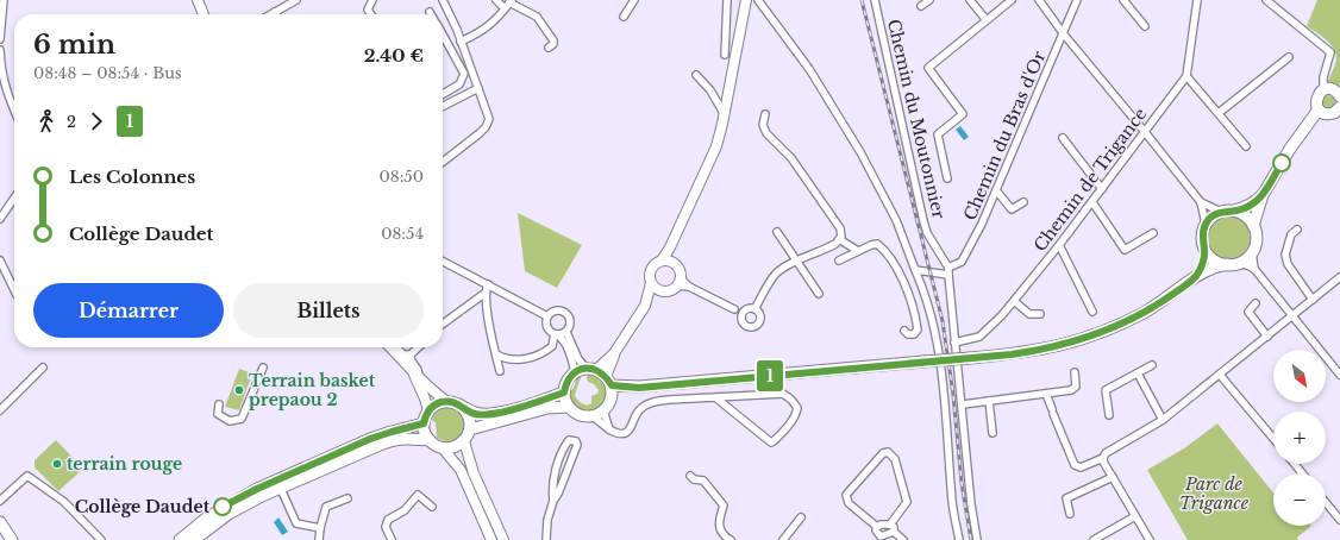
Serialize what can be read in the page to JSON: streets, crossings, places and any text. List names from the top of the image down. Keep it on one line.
{"streets":{"street":["Chemin du Moutonnier","Chemin du Bras d'Or","Chemin de Trigance"]},"crossings":[["Chemin du Moutonnier","Chemin du Bras d'Or"]],"parks":["Parc de Trigance"],"places":["Terrain basket prepaou 2","terrain rouge","Collège Daudet"],"lines":["bus line 1"],"north":"bottom right","page":{"on_map":"1","heading":["6 min","08:48 – 08:54 · Bus","2.40 €"],"legs":["2","1"],"list":[{"name":"Les Colonnes","value":"08:50"},{"name":"Collège Daudet","value":"08:54"}],"buttons":["Démarrer","Billets"],"map_buttons":["+","−"]}}
